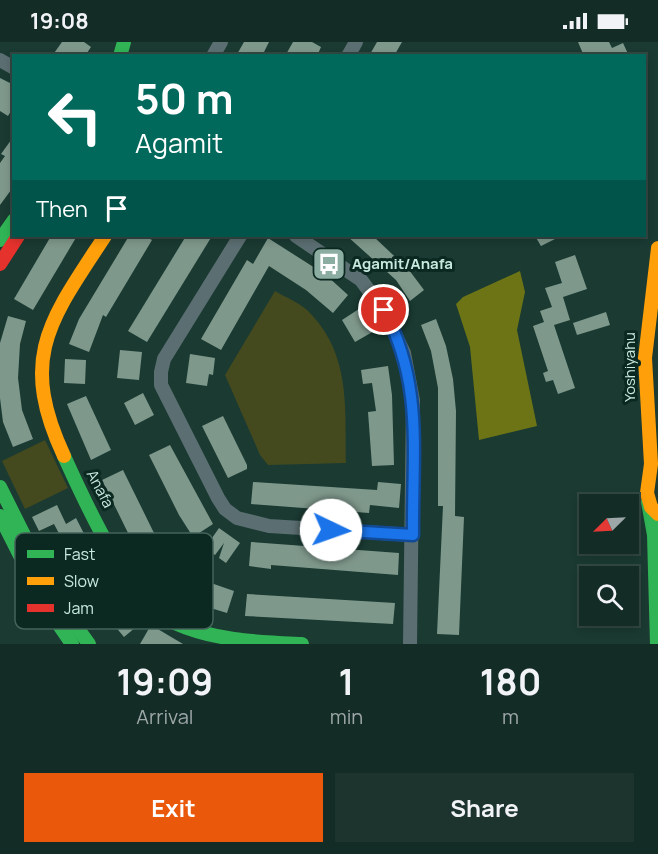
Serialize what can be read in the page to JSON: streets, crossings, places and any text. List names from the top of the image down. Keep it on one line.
{"streets":{"street":["Yoshiyahu","Anafa"]},"places":{"bus stop":["Agamit/Anafa"]},"legend":["Fast","Slow","Jam"],"north":"bottom left","page":{"status":"19:08","turn":["50 m","Agamit"],"then":"Then","eta":["19:09","Arrival","1","min","180","m"],"buttons":["Exit","Share"]}}
